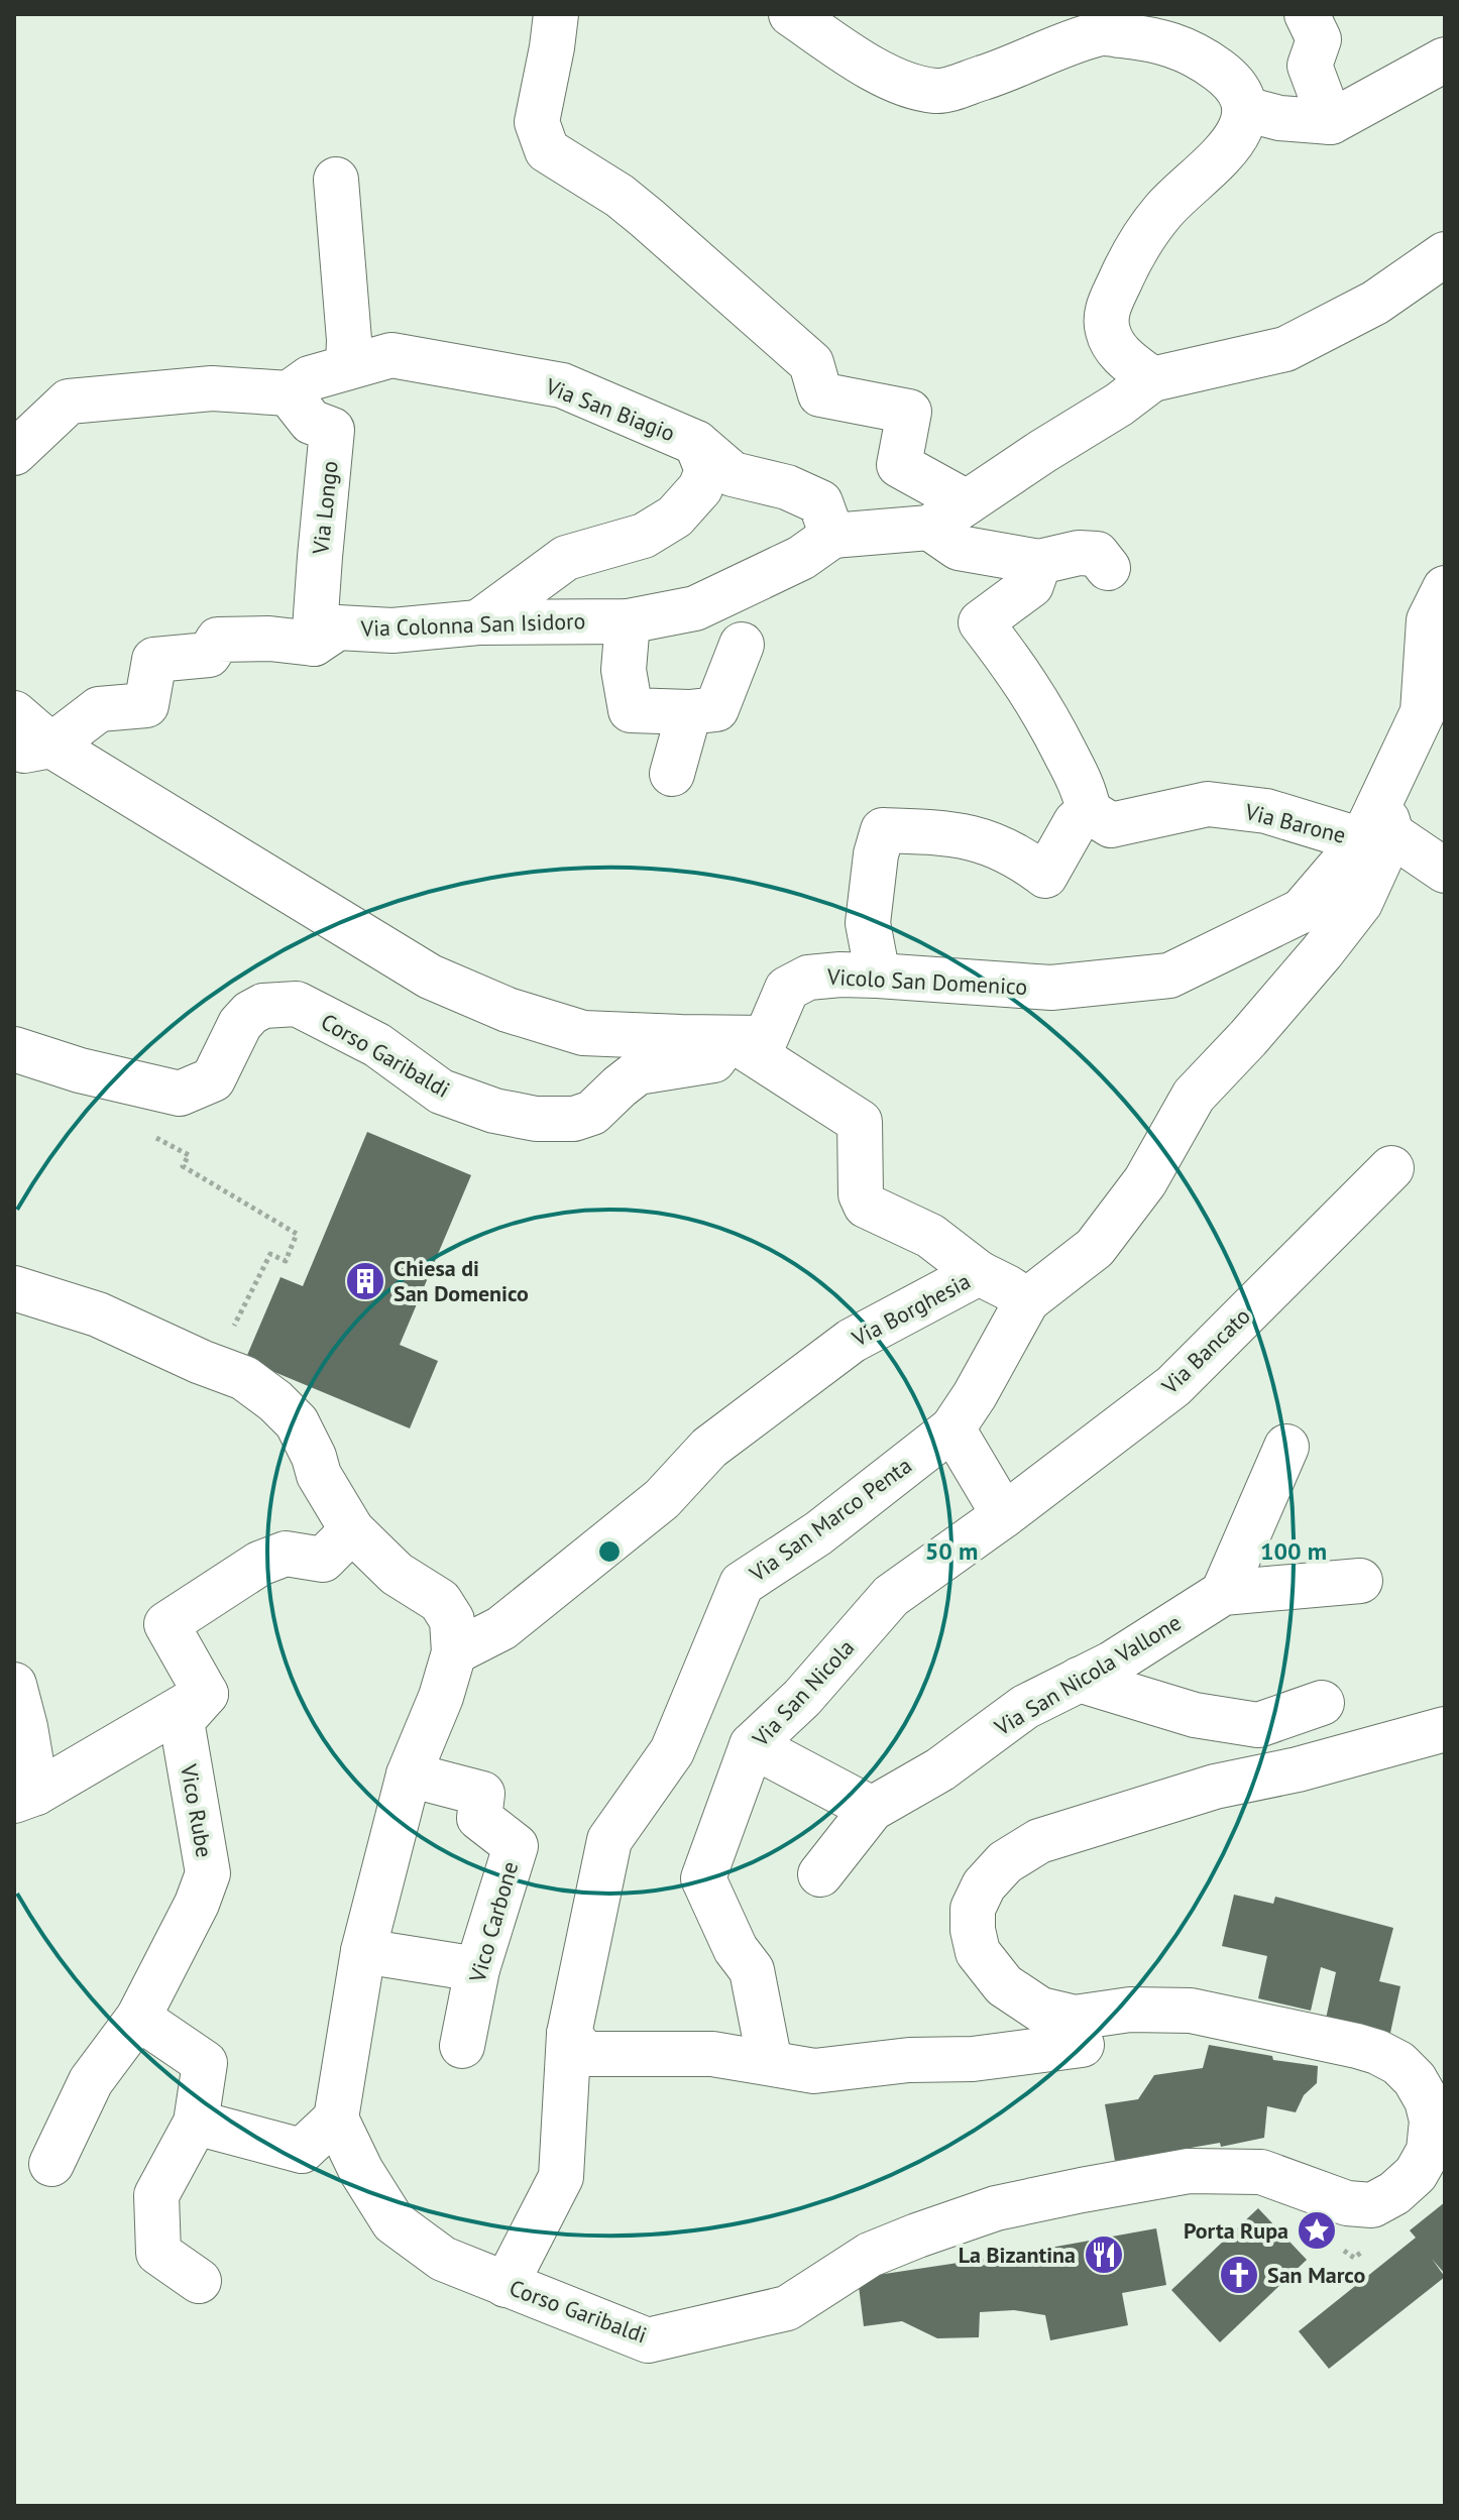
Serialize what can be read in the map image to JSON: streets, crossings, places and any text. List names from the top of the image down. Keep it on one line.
{"streets":{"street":["Via San Biagio","Via Longo","Via Colonna San Isidoro","Via Barone","Vicolo San Domenico","Corso Garibaldi","Via Borghesia","Via Bancato","Via San Marco Penta","Via San Nicola Vallone","Via San Nicola","Vico Rube","Vico Carbone"]},"crossings":[["Via San Biagio","Via Longo"],["Via San Biagio","Via Colonna San Isidoro"],["Via Longo","Via Colonna San Isidoro"],["Via Barone","Vicolo San Domenico"],["Vicolo San Domenico","Corso Garibaldi"],["Corso Garibaldi","Via San Marco Penta"],["Via Borghesia","Via San Marco Penta"],["Via Bancato","Via San Nicola"]],"places":{"building":["Chiesa di San Domenico"],"place":["Porta Rupa"],"restaurant":["La Bizantina"],"church":["San Marco"]},"rings":["50 m","100 m"]}
